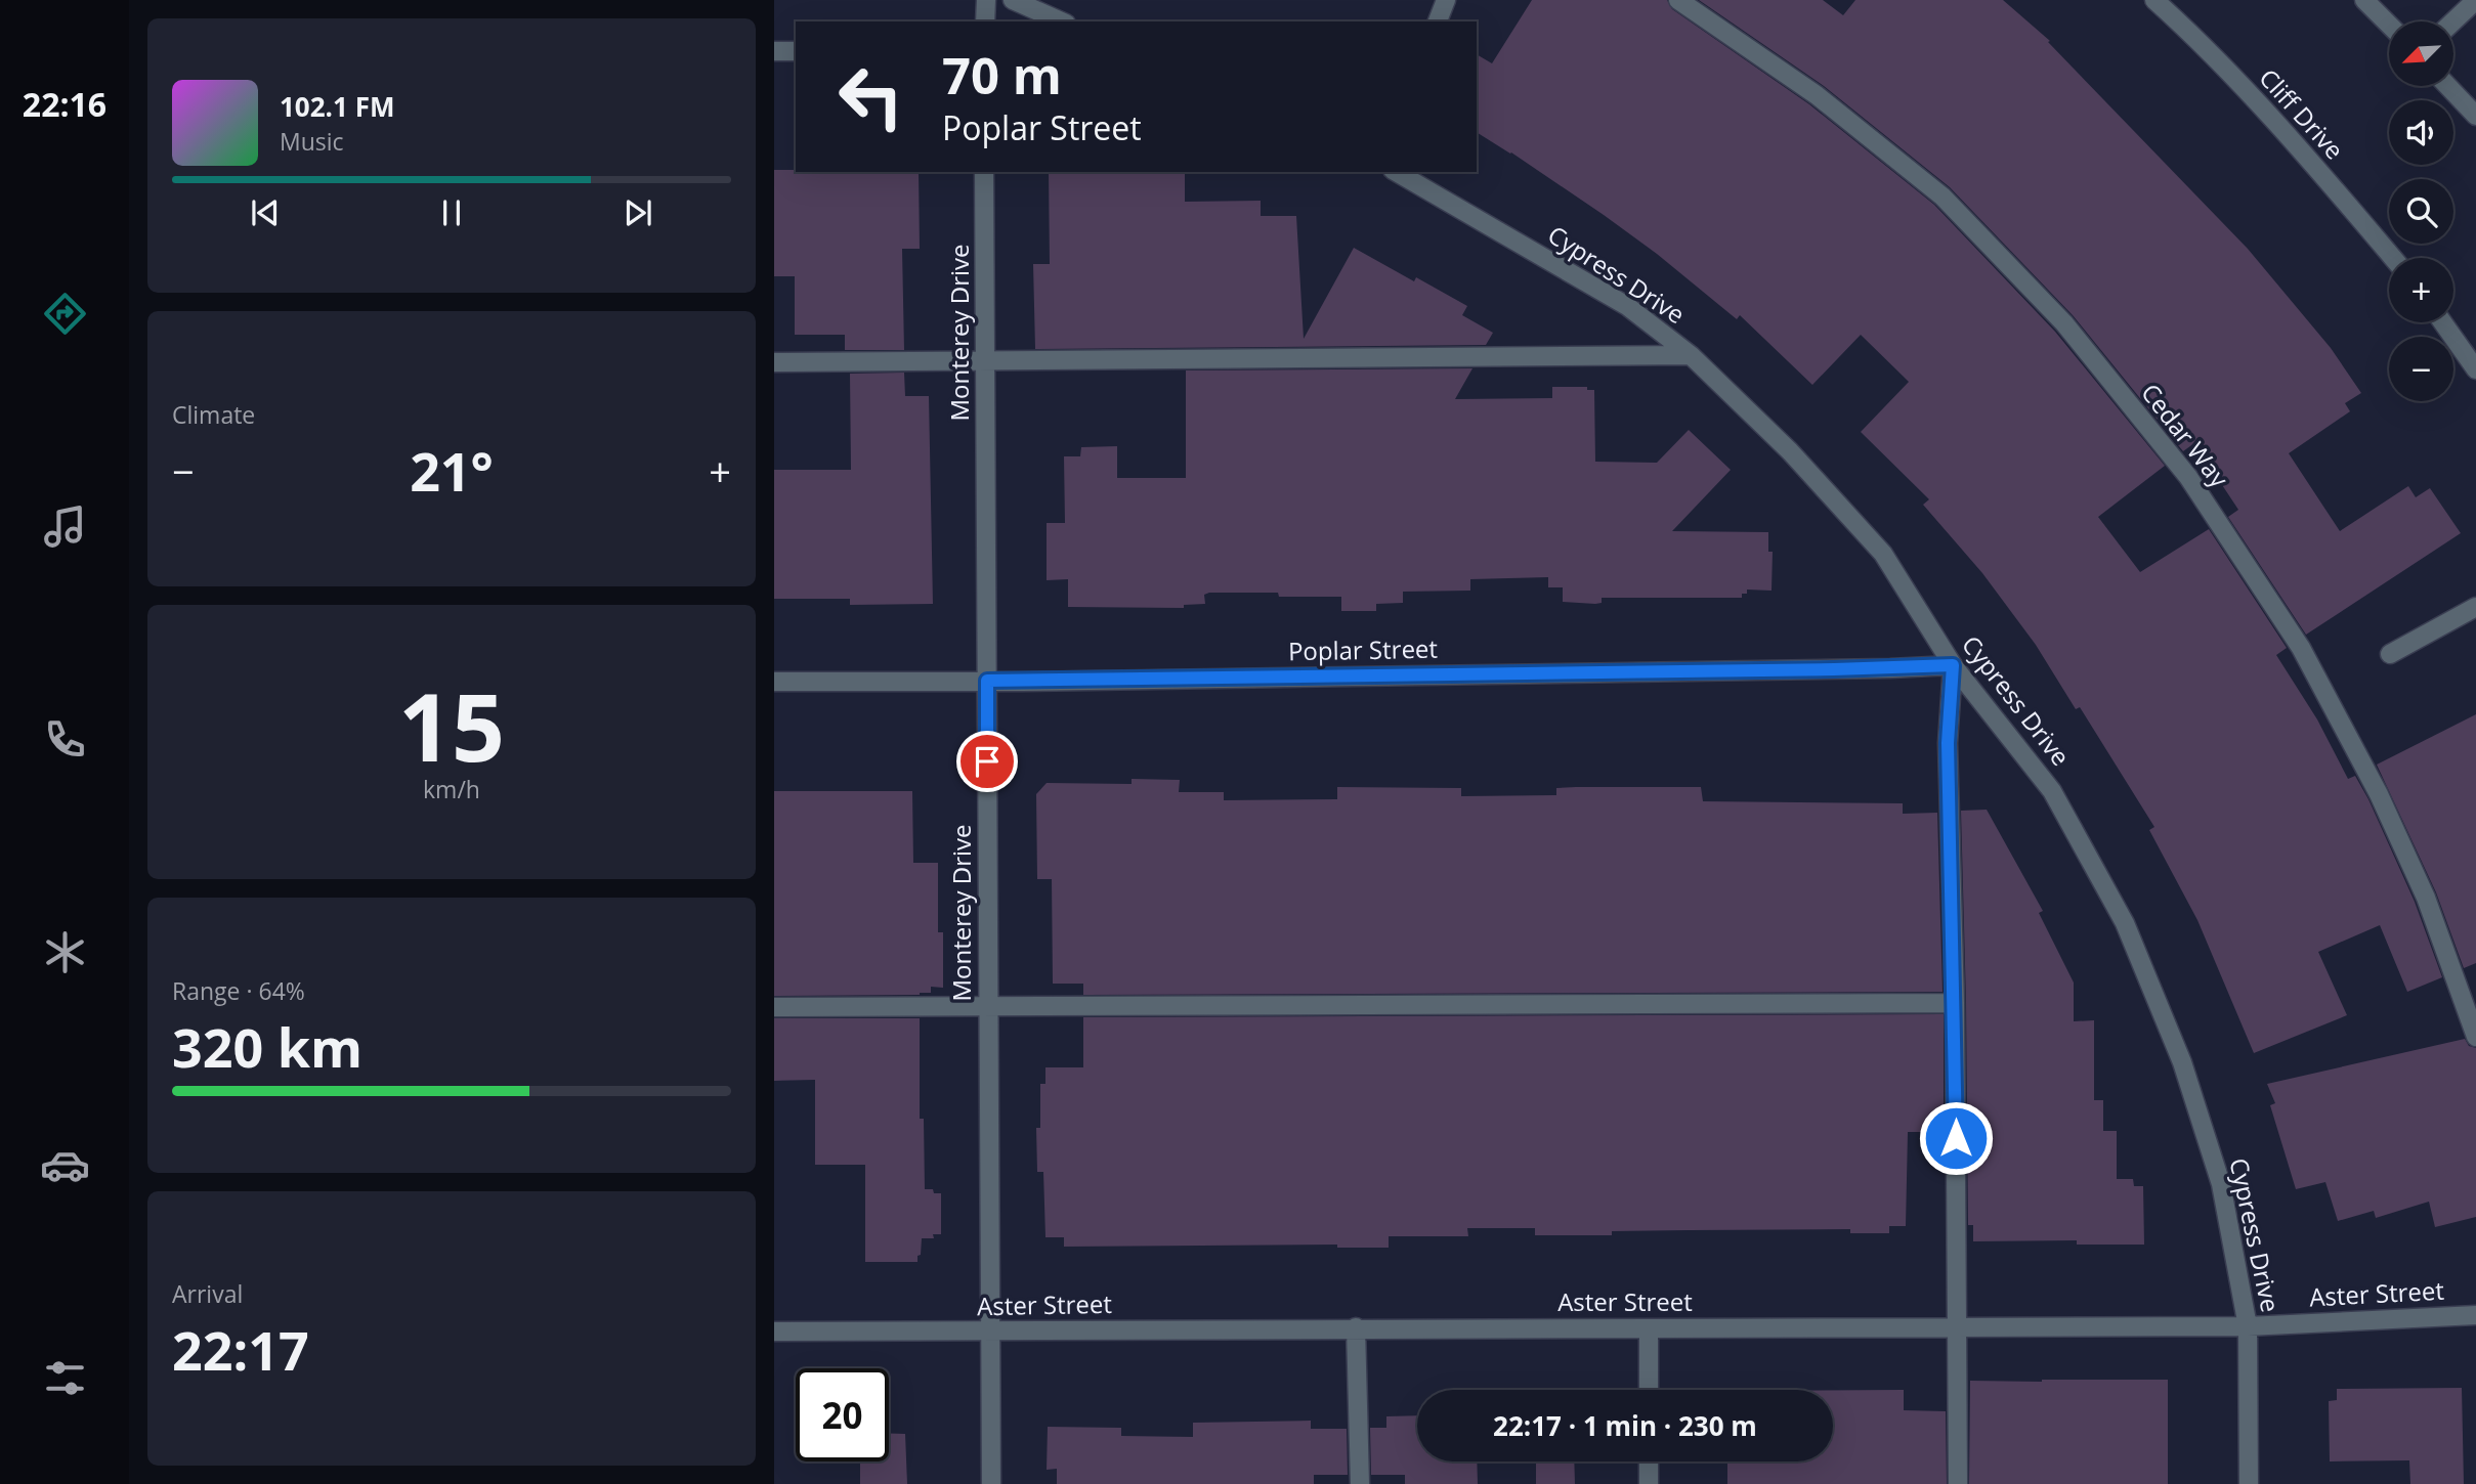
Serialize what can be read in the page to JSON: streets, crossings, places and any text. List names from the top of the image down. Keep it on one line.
{"streets":{"street":["Cliff Drive","Cypress Drive","Monterey Drive","Cedar Way","Poplar Street","Aster Street"]},"crossings":[["Cypress Drive","Poplar Street"],["Cypress Drive","Aster Street"],["Monterey Drive","Poplar Street"],["Monterey Drive","Aster Street"]],"north":"bottom left","page":{"tabs":"22:16","map_buttons":["+","−"],"turn":["70 m","Poplar Street"],"song":["102.1 FM","Music"],"tile":["Climate",["15","km/h"],["Range · 64%","320 km"],["Arrival","22:17"]],"heat":["−","21°","+"],"limit":"20","trip":"22:17 · 1 min · 230 m"}}
